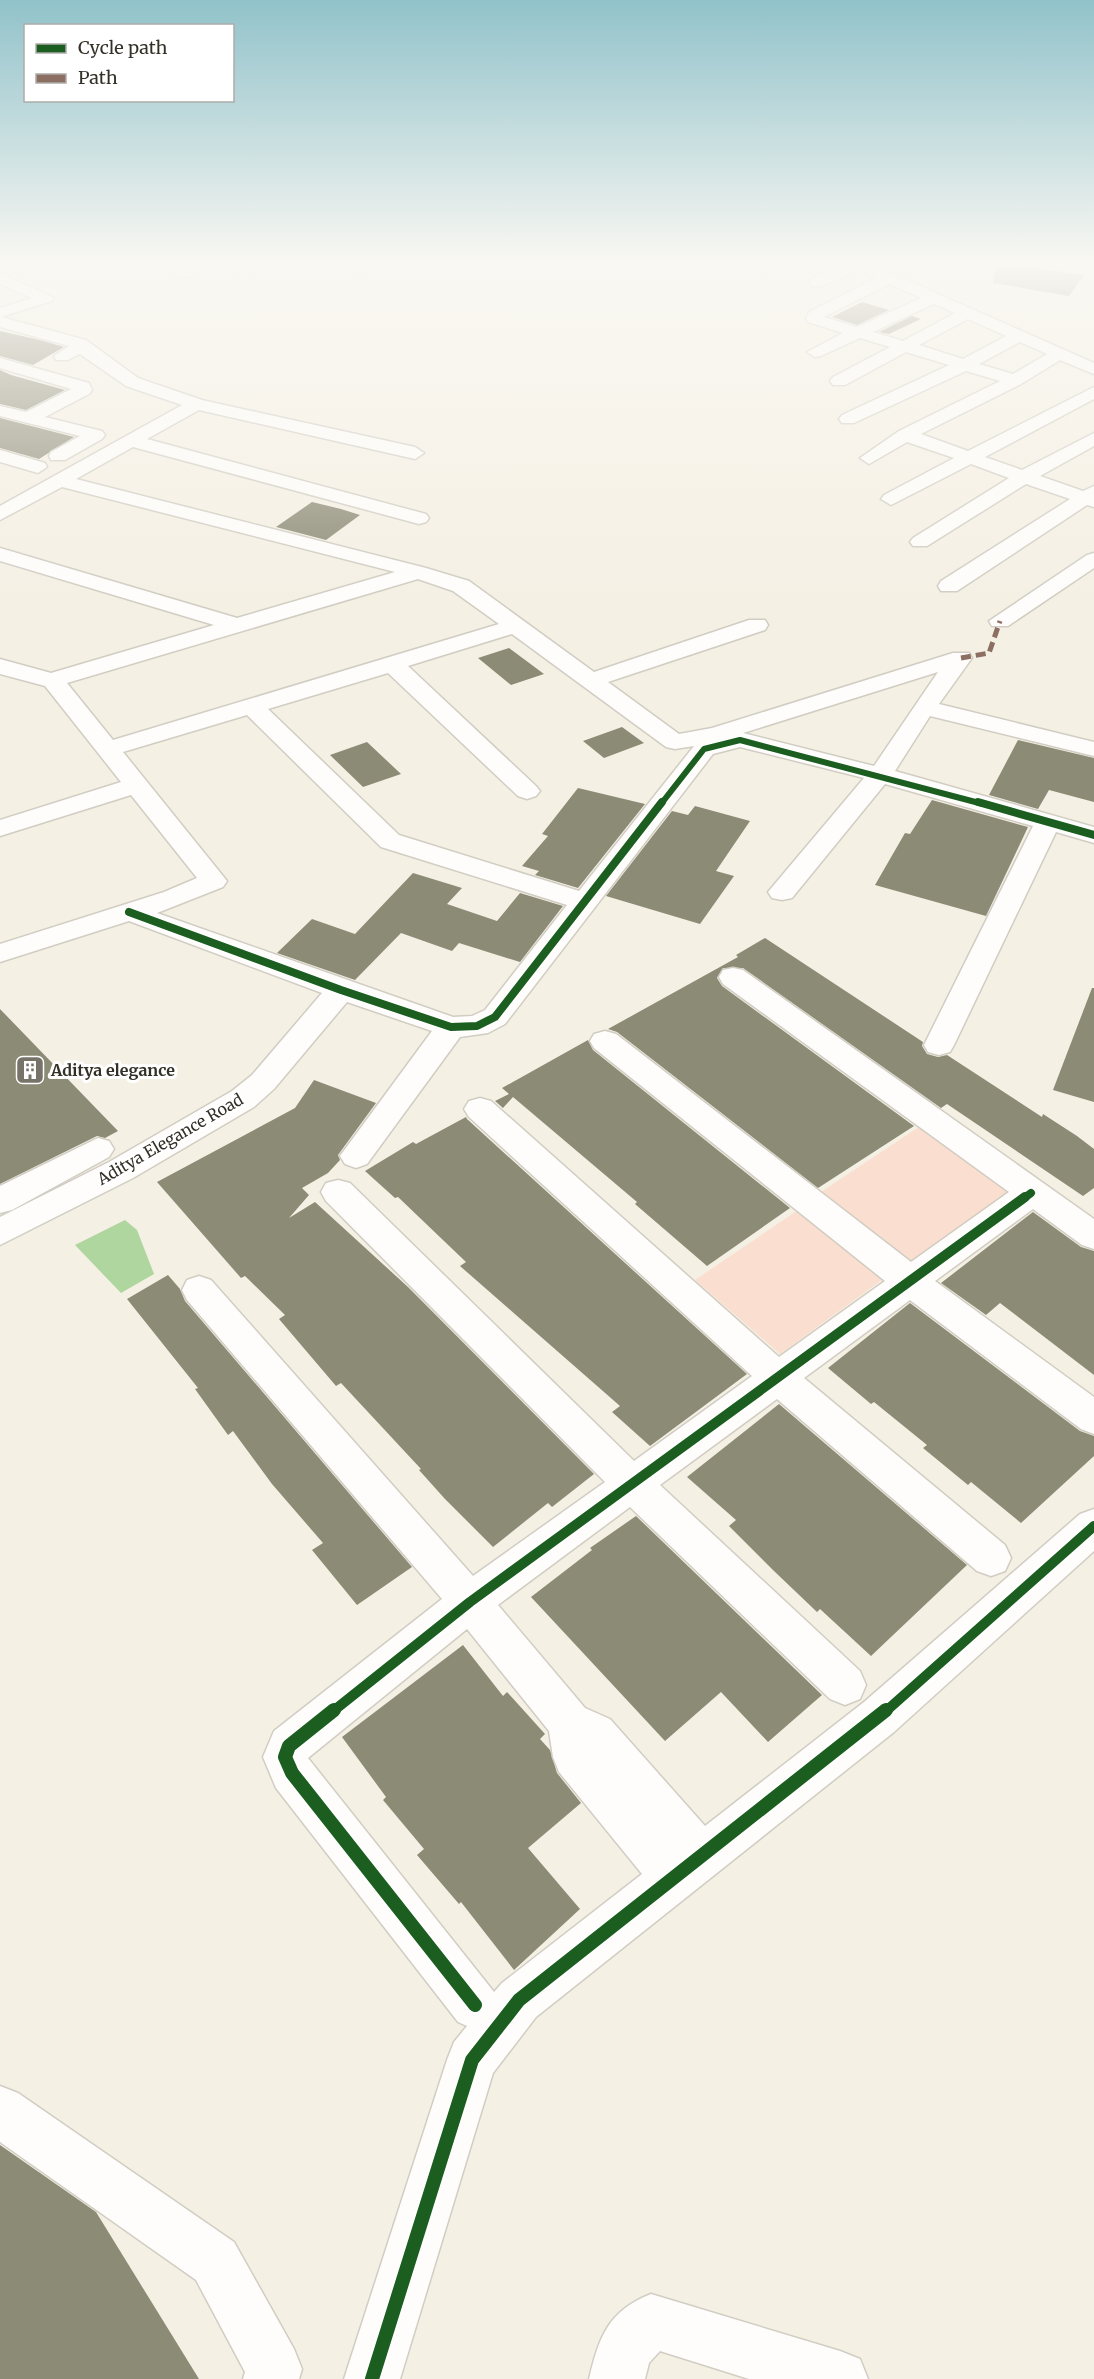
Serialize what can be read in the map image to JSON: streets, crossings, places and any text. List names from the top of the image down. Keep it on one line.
{"streets":{"street":["Aditya Elegance Road"]},"places":{"building":["Aditya elegance"]},"legend":["Cycle path","Path"]}
